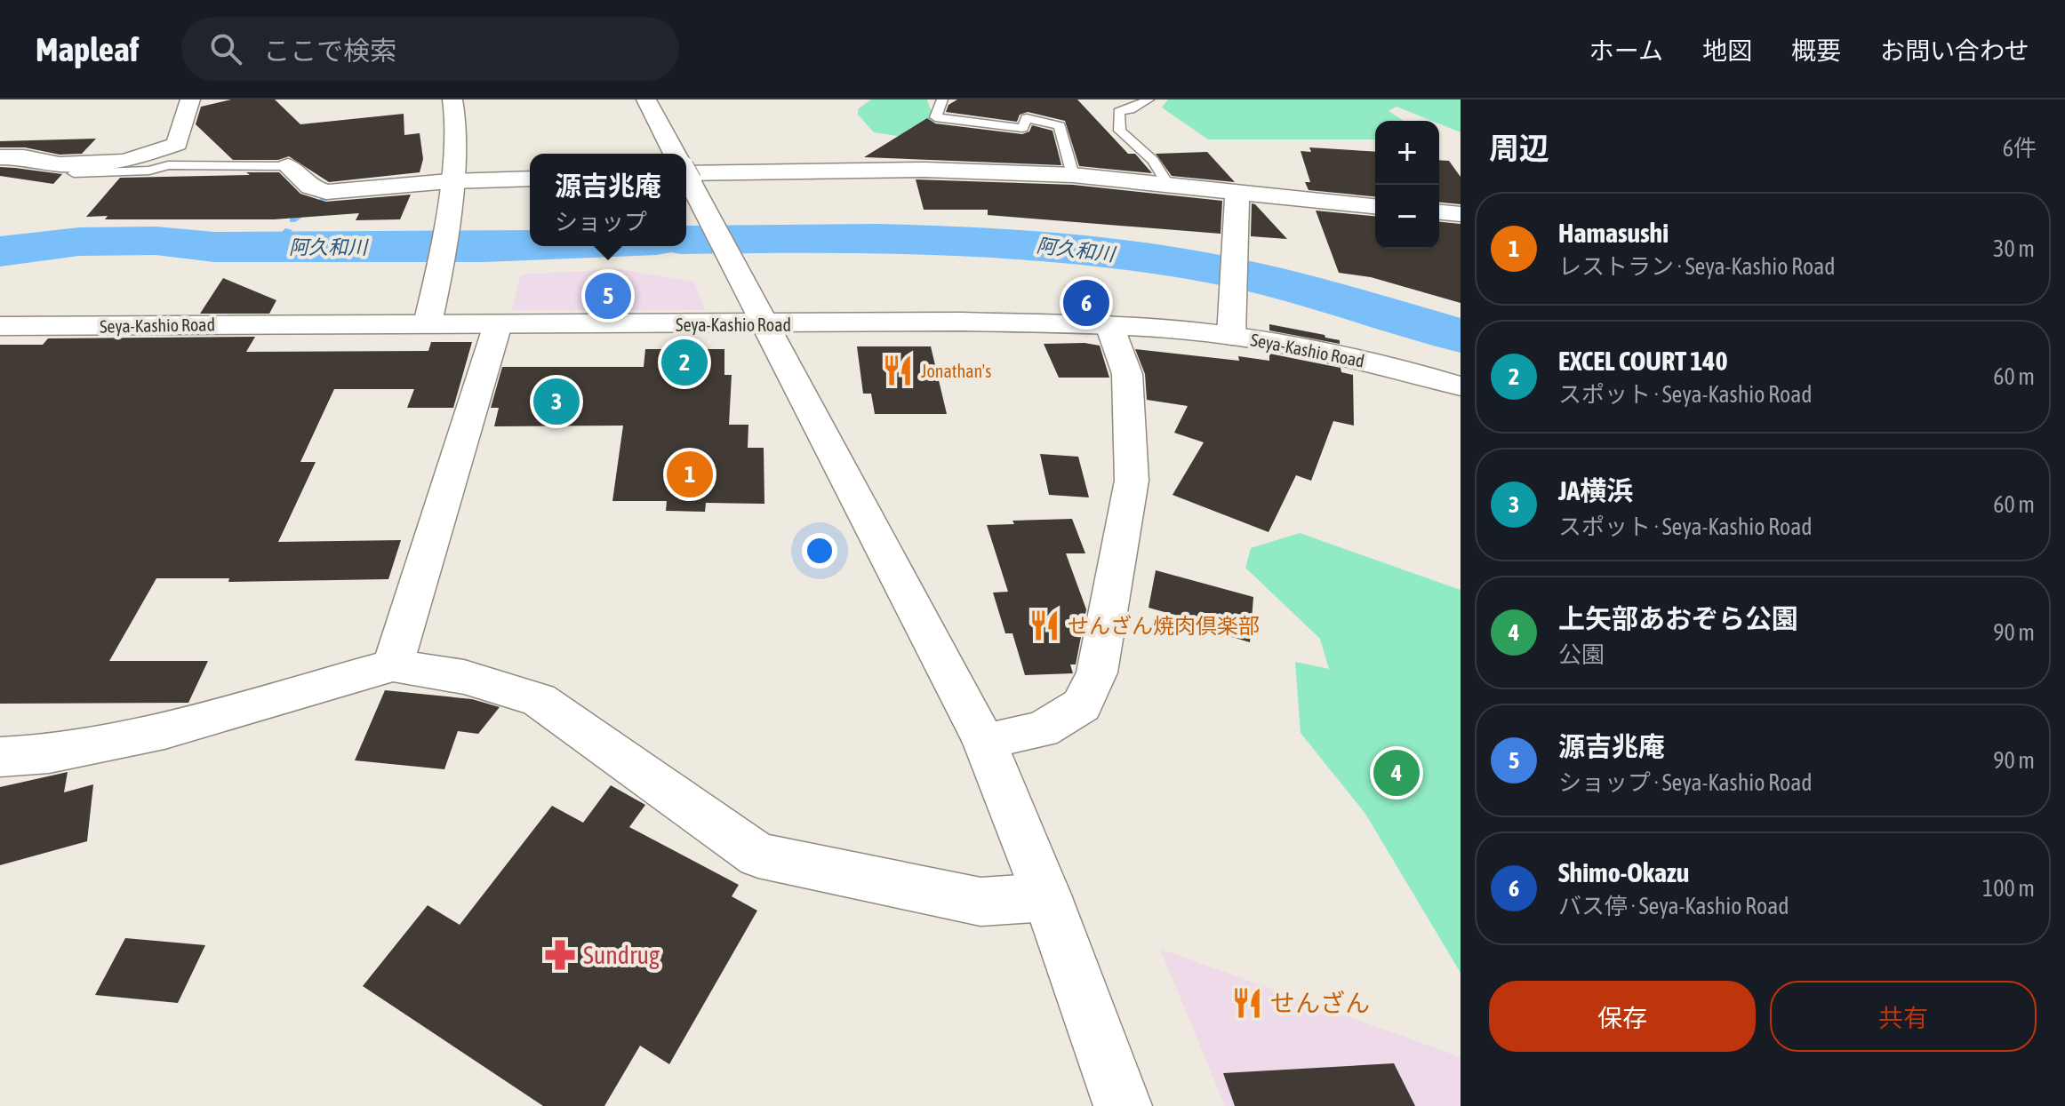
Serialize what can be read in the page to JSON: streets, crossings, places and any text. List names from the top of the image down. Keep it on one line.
{"streets":{"street":["Seya-Kashio Road"]},"water":["阿久和川"],"places":{"restaurant":["Jonathan's","せんざん焼肉倶楽部","せんざん"],"pharmacy":["Sundrug"]},"page":{"header":"Mapleaf","search":"ここで検索","nav":["ホーム","地図","概要","お問い合わせ"],"heading":["周辺","6件"],"map_buttons":["+","−"],"popup":["源吉兆庵","ショップ"],"list":[{"mark":"1","name":"Hamasushi","note":"レストラン · Seya-Kashio Road","value":"30 m"},{"mark":"2","name":"EXCEL COURT 140","note":"スポット · Seya-Kashio Road","value":"60 m"},{"mark":"3","name":"JA横浜","note":"スポット · Seya-Kashio Road","value":"60 m"},{"mark":"4","name":"上矢部あおぞら公園","note":"公園","value":"90 m"},{"mark":"5","name":"源吉兆庵","note":"ショップ · Seya-Kashio Road","value":"90 m"},{"mark":"6","name":"Shimo-Okazu","note":"バス停 · Seya-Kashio Road","value":"100 m"}],"pins":["5","6","2","3","1","4"],"buttons":["保存","共有"]}}
